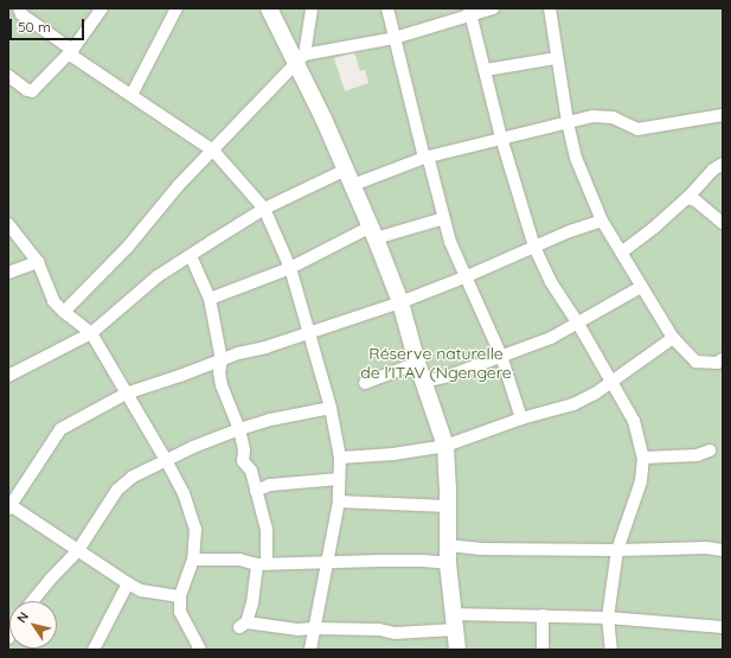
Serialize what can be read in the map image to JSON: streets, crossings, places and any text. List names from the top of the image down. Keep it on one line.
{"parks":["Réserve naturelle de l'ITAV (Ngengere"],"scale_bar":"50 m","north":"top left"}
